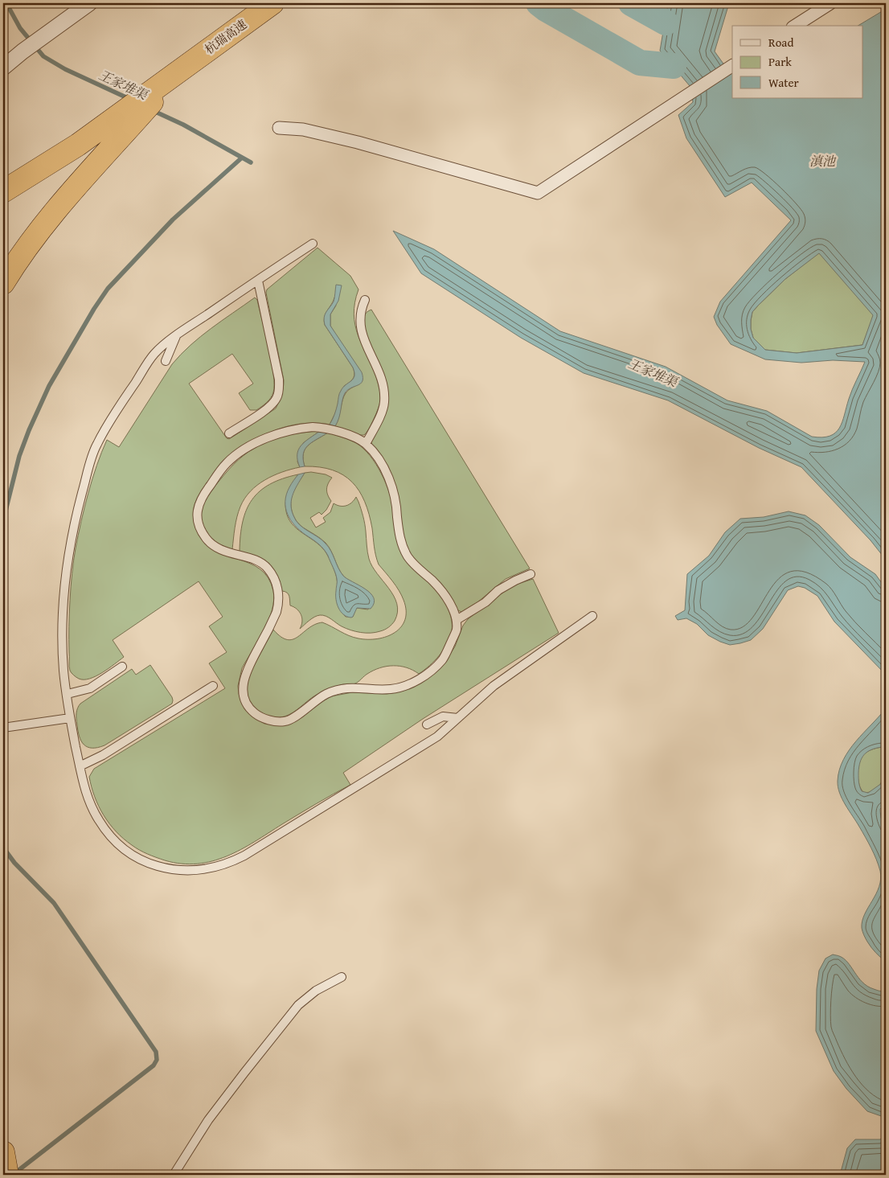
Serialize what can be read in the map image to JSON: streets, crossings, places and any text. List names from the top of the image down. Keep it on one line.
{"streets":{"highway":["杭瑞高速"]},"water":["王家堆渠","滇池"],"legend":["Road","Park","Water"]}
